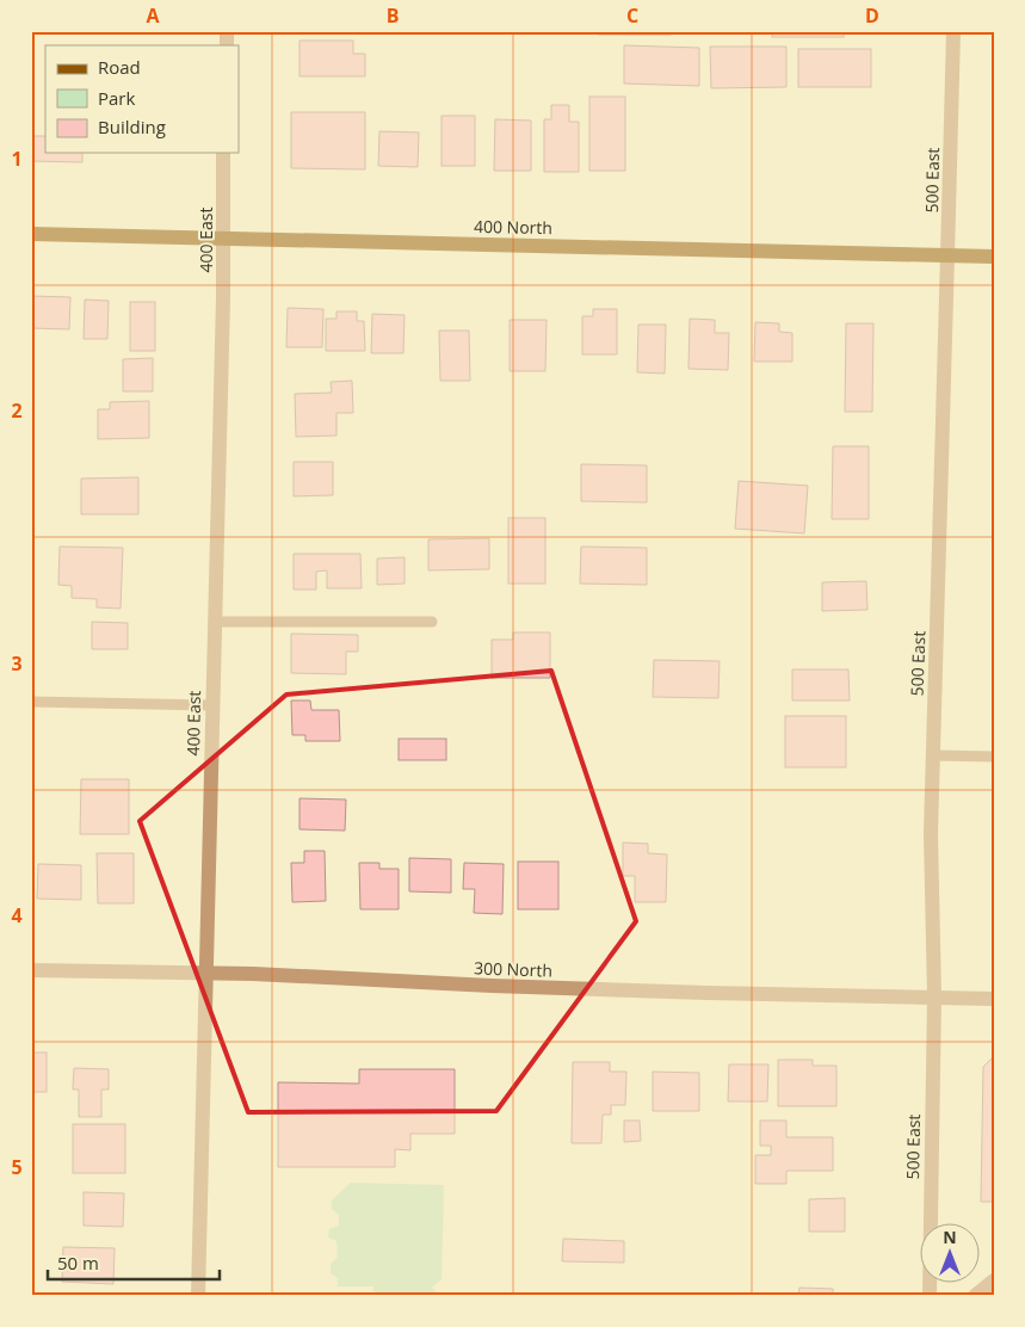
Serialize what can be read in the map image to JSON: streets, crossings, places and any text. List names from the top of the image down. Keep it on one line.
{"streets":{"main road":["400 North"],"street":["500 East","400 East","300 North"]},"crossings":[["500 East","400 North"],["500 East","300 North"],["400 North","400 East"],["400 East","300 North"]],"legend":["Road","Park","Building"],"scale_bar":"50 m","north":"top","grid":{"columns":["A","B","C","D"],"rows":["1","2","3","4","5"]}}
